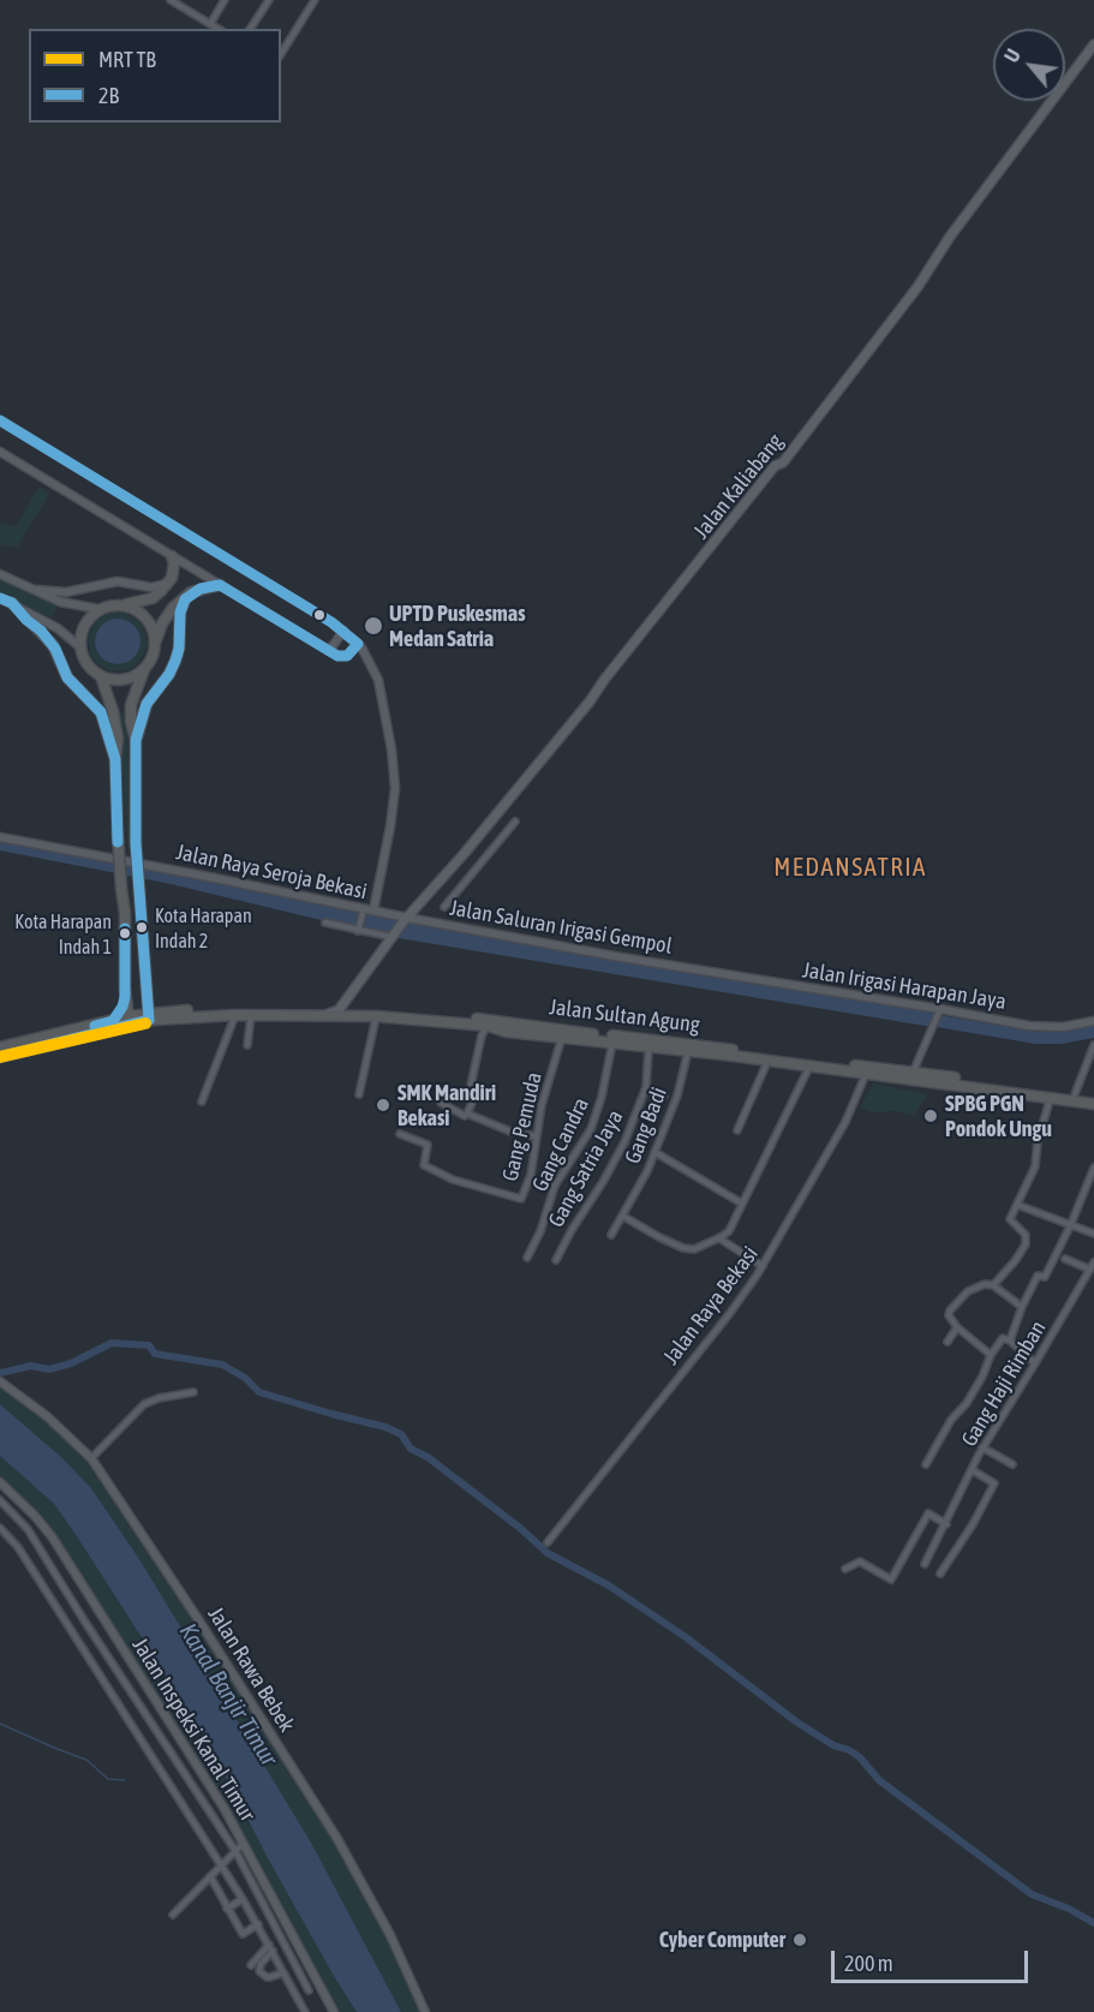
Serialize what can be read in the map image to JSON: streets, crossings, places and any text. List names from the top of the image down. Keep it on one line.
{"streets":{"highway":["Jalan Sultan Agung"],"main road":["Jalan Kaliabang"],"street":["Jalan Raya Seroja Bekasi","Jalan Saluran Irigasi Gempol","Jalan Irigasi Harapan Jaya","Gang Badi","Gang Pemuda","Gang Candra","Gang Satria Jaya","Jalan Raya Bekasi","Gang Haji Rimban","Jalan Rawa Bebek","Jalan Inspeksi Kanal Timur"]},"crossings":[["Jalan Kaliabang","Jalan Raya Seroja Bekasi"],["Jalan Kaliabang","Jalan Saluran Irigasi Gempol"],["Jalan Kaliabang","Jalan Sultan Agung"],["Jalan Raya Seroja Bekasi","Jalan Saluran Irigasi Gempol"],["Jalan Saluran Irigasi Gempol","Jalan Irigasi Harapan Jaya"],["Jalan Sultan Agung","Gang Badi"],["Jalan Sultan Agung","Gang Pemuda"],["Jalan Sultan Agung","Gang Candra"],["Jalan Sultan Agung","Gang Satria Jaya"],["Jalan Sultan Agung","Jalan Raya Bekasi"]],"districts":["MEDANSATRIA"],"water":["Kanal Banjir Timur"],"places":["UPTD Puskesmas Medan Satria","Kota Harapan Indah 2","Kota Harapan Indah 1","SMK Mandiri Bekasi","SPBG PGN Pondok Ungu","Cyber Computer"],"lines":["transit line 2B","metro line TB"],"legend":["MRT TB","2B"],"scale_bar":"200 m","north":"top left"}
